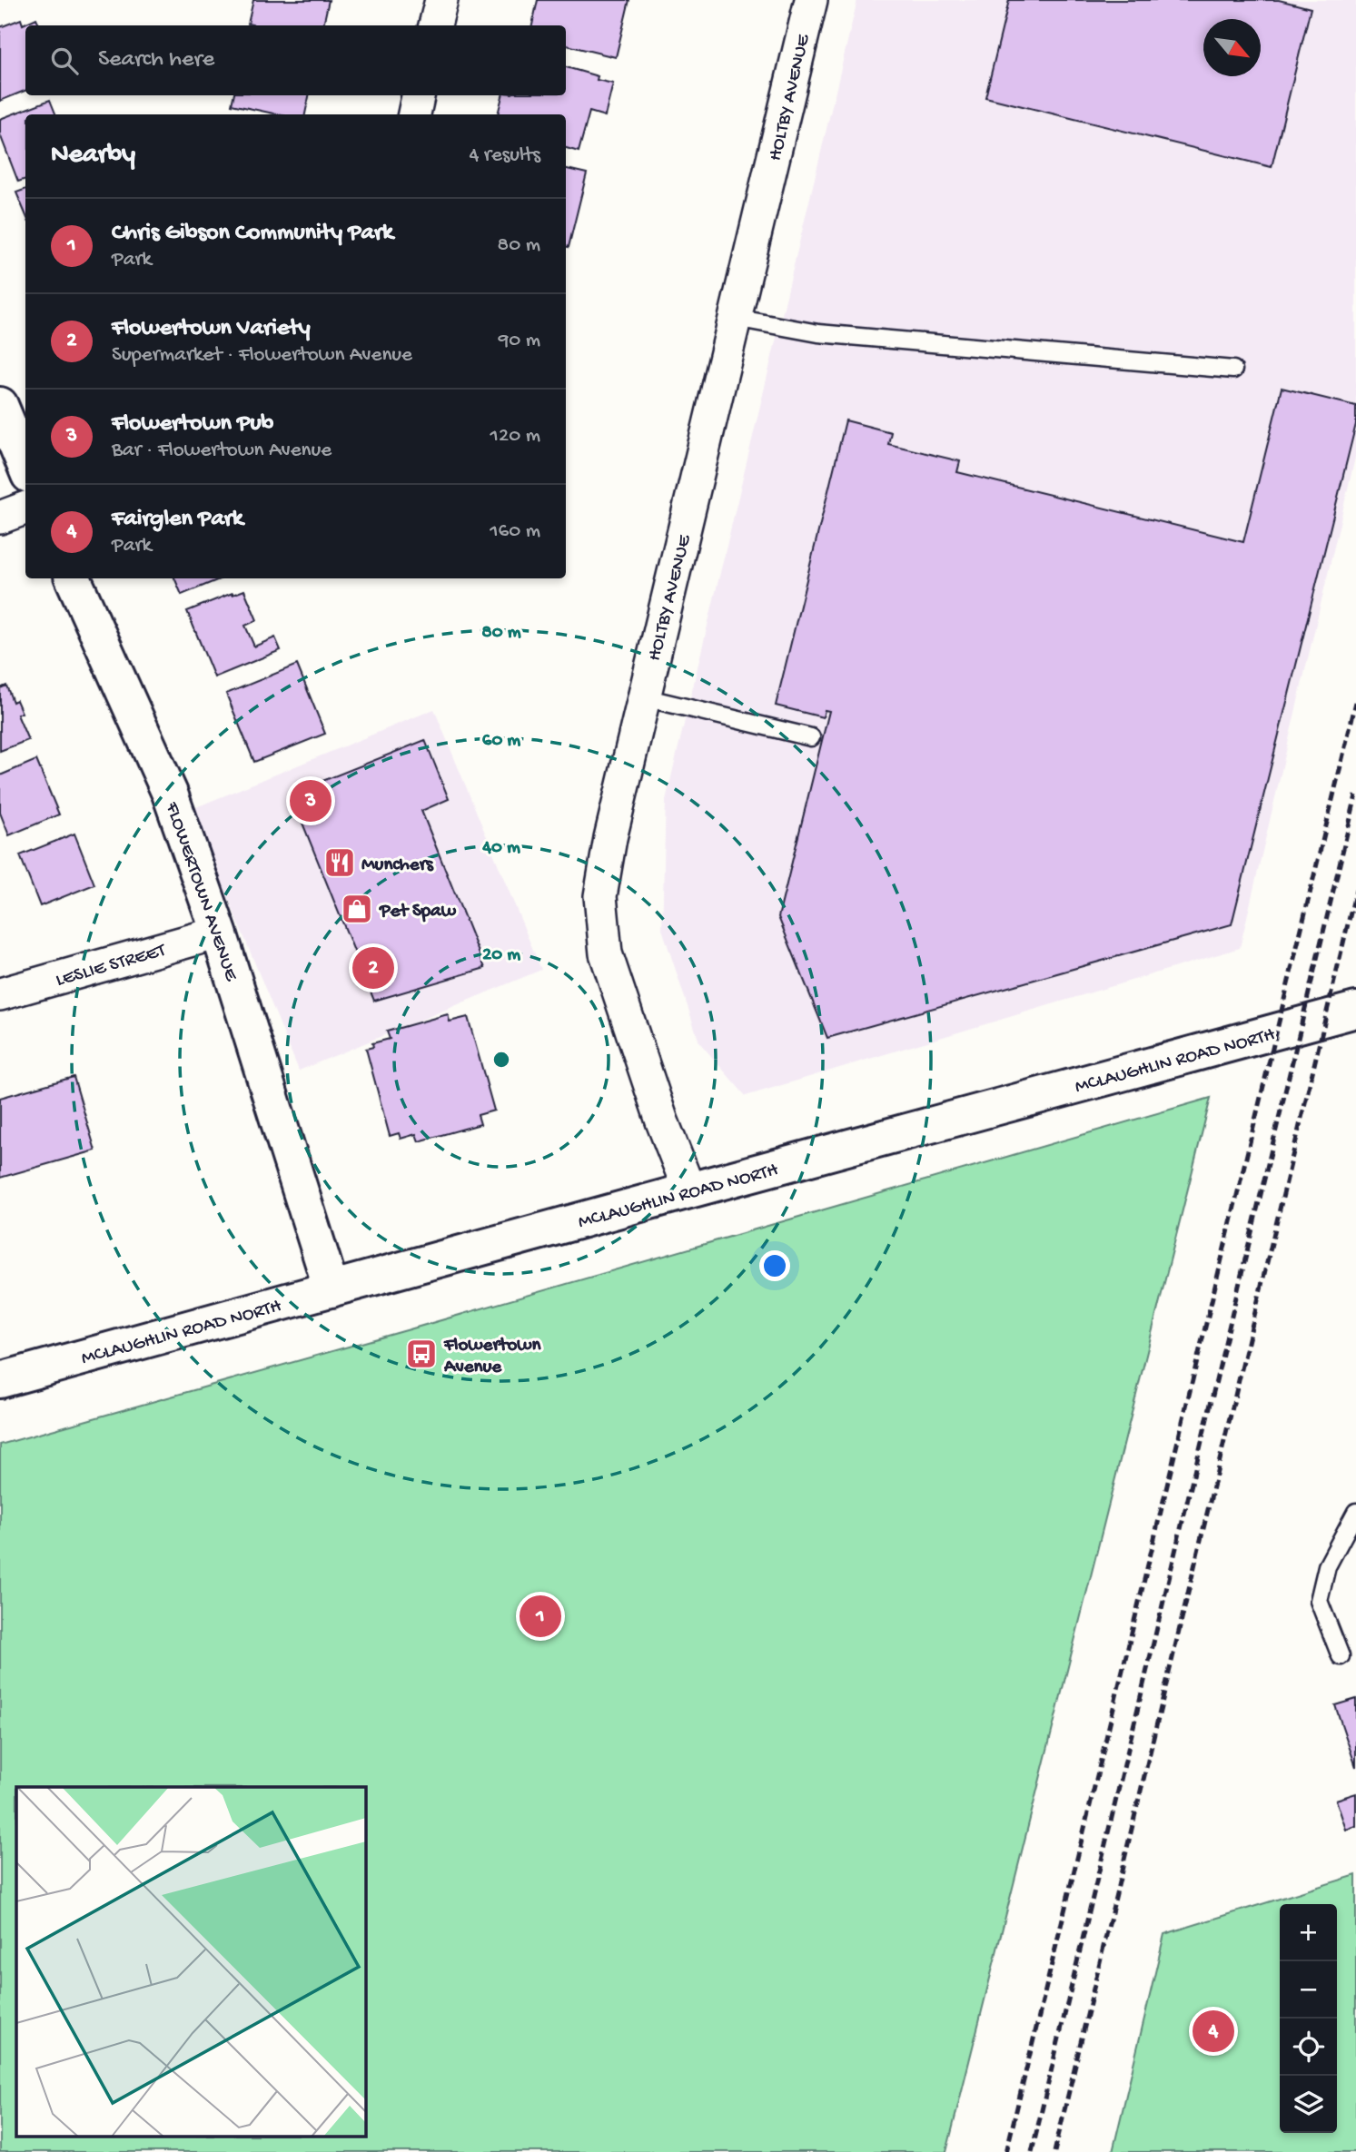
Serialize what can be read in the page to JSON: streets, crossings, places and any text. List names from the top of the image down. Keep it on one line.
{"streets":{"main road":["FLOWERTOWN AVENUE","MCLAUGHLIN ROAD NORTH"],"street":["HOLTBY AVENUE","LESLIE STREET"]},"crossings":[["HOLTBY AVENUE","MCLAUGHLIN ROAD NORTH"],["FLOWERTOWN AVENUE","LESLIE STREET"],["FLOWERTOWN AVENUE","MCLAUGHLIN ROAD NORTH"]],"places":{"restaurant":["Munchers"],"shop":["Pet Spaw"],"bus stop":["Flowertown Avenue"]},"north":"bottom right","page":{"search":"Search here","heading":["Nearby","4 results"],"list":[{"mark":"1","name":"Chris Gibson Community Park","note":"Park","value":"80 m"},{"mark":"2","name":"Flowertown Variety","note":"Supermarket · Flowertown Avenue","value":"90 m"},{"mark":"3","name":"Flowertown Pub","note":"Bar · Flowertown Avenue","value":"120 m"},{"mark":"4","name":"Fairglen Park","note":"Park","value":"160 m"}],"pins":["3","2","1","4"],"map_buttons":["+","−"]},"rings":["80 m","60 m","40 m","20 m"]}
